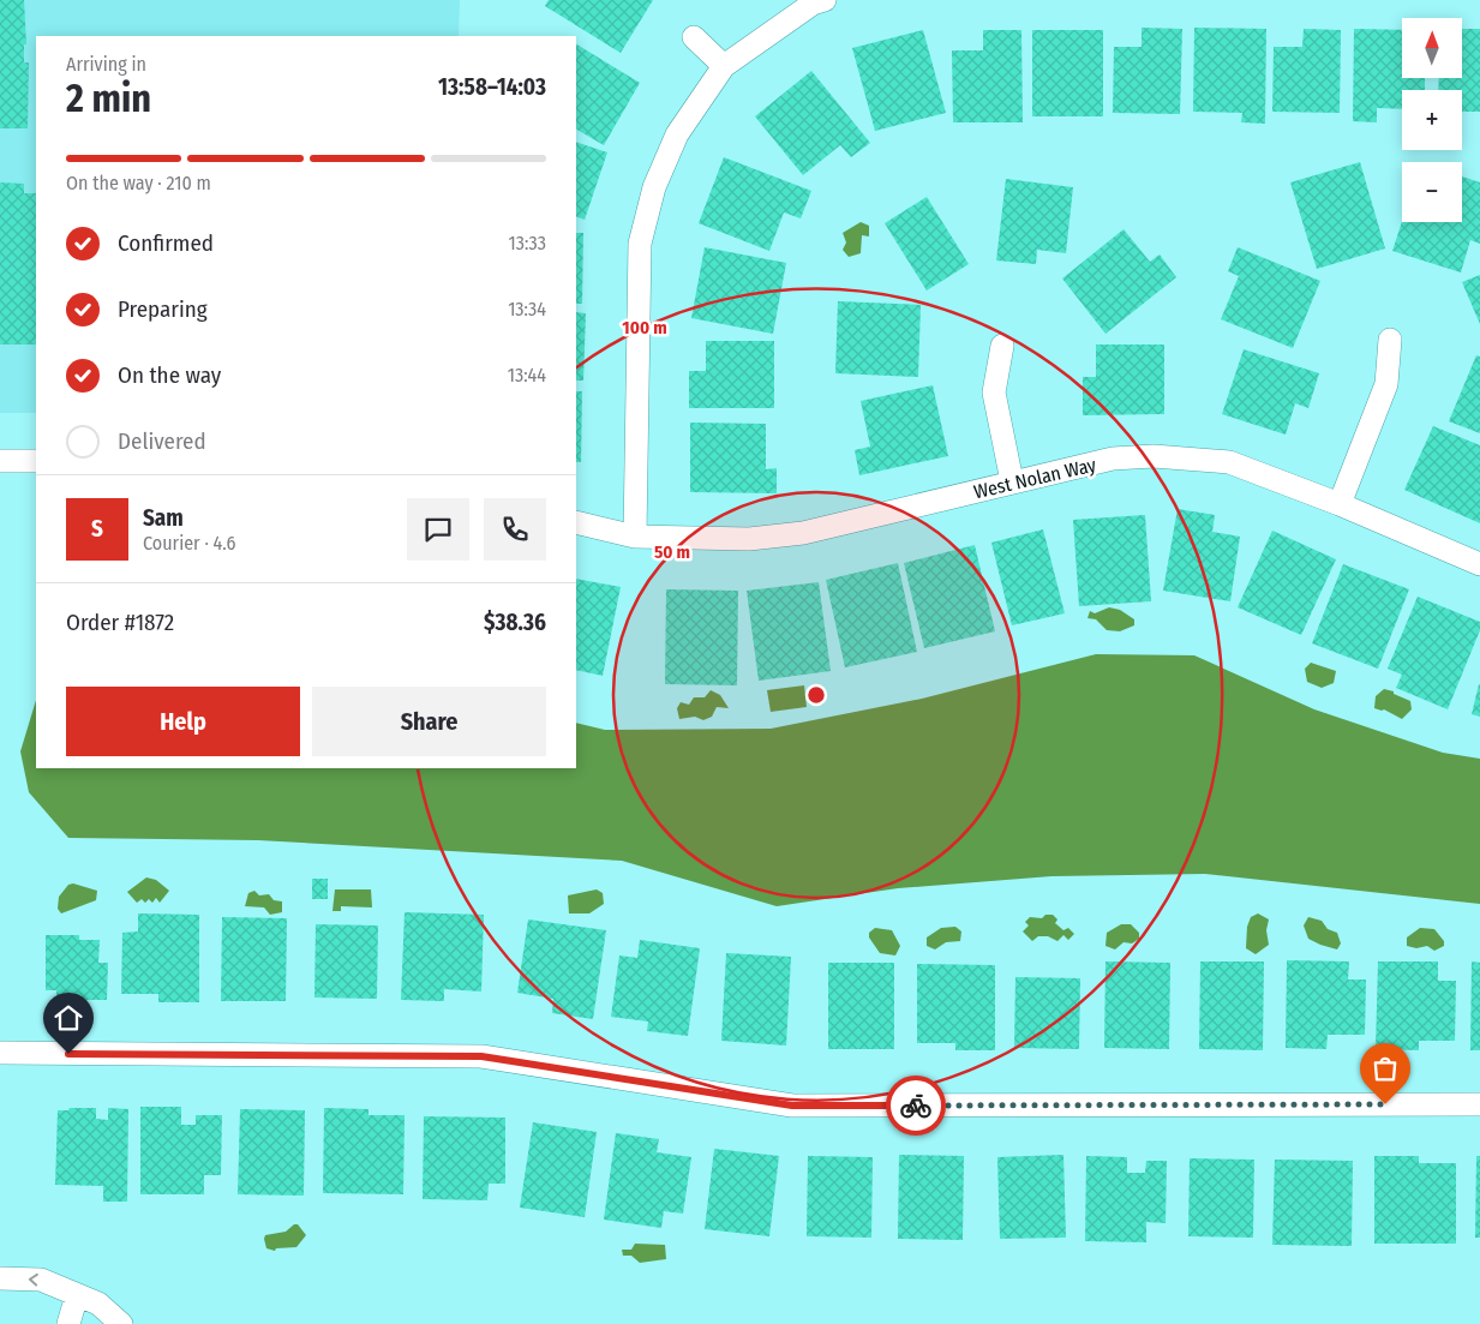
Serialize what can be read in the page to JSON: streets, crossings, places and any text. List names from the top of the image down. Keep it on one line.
{"streets":{"street":["West Nolan Way"]},"north":"top","page":{"map_buttons":["+","−"],"heading":["2 min","Arriving in","13:58–14:03"],"panel":["Sam","Courier · 4.6","Order #1872","$38.36"],"bar":"On the way · 210 m","list":[["Confirmed","13:33"],["Preparing","13:34"],["On the way","13:44"],"Delivered"],"round":"S","buttons":["Help","Share"]},"rings":["100 m","50 m"]}
